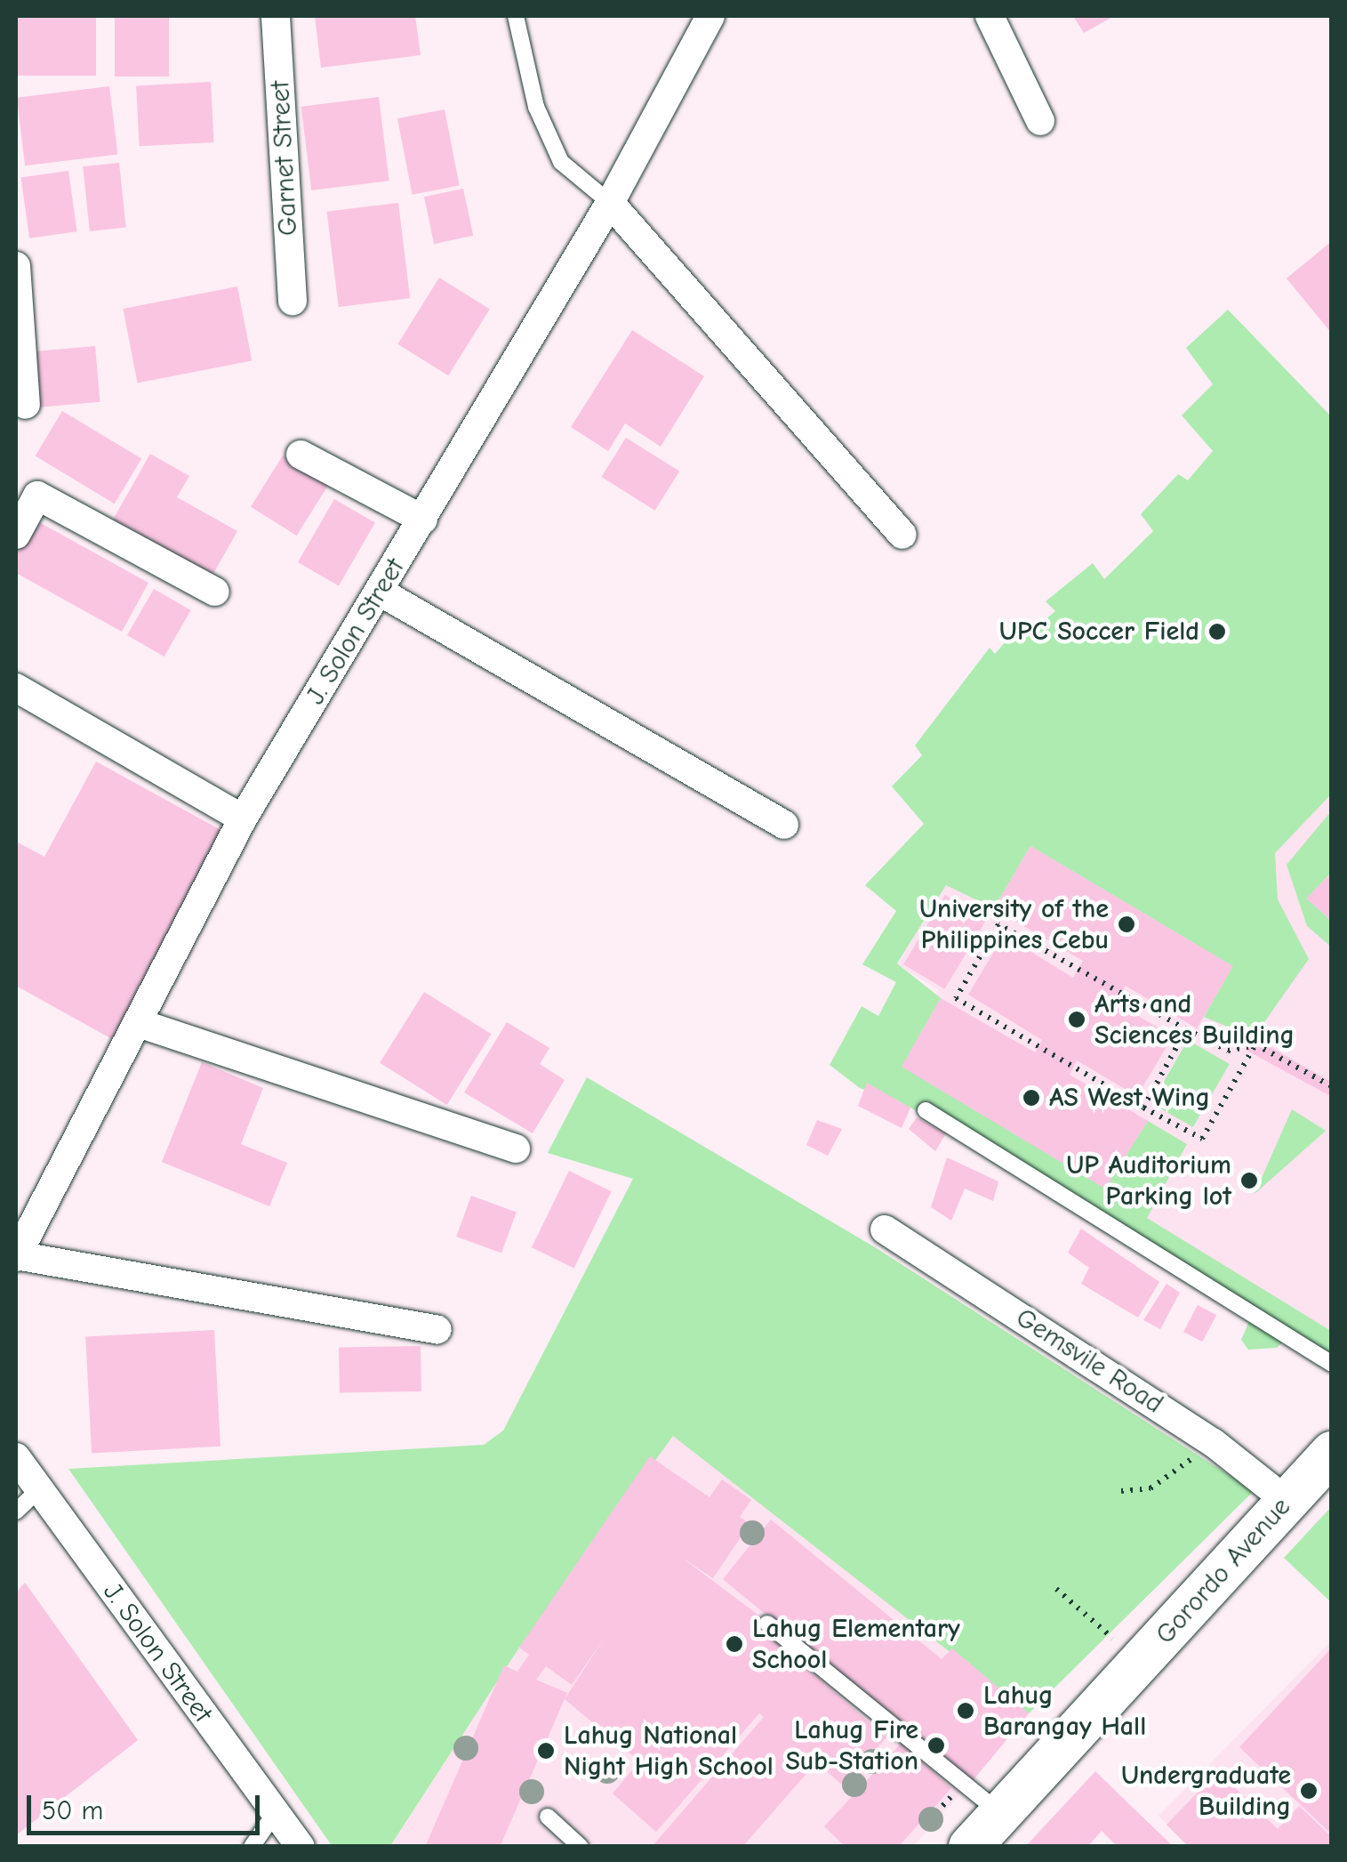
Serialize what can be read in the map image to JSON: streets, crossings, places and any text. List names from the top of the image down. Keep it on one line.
{"streets":{"main road":["Gorordo Avenue"],"street":["Garnet Street","J. Solon Street","Gemsvile Road"]},"crossings":[["Gemsvile Road","Gorordo Avenue"]],"places":["UPC Soccer Field","University of the Philippines Cebu","Arts and Sciences Building","AS West Wing","UP Auditorium Parking lot","Lahug Elementary School","Lahug Barangay Hall","Lahug Fire Sub-Station","Lahug National Night High School","Undergraduate Building"],"scale_bar":"50 m"}
